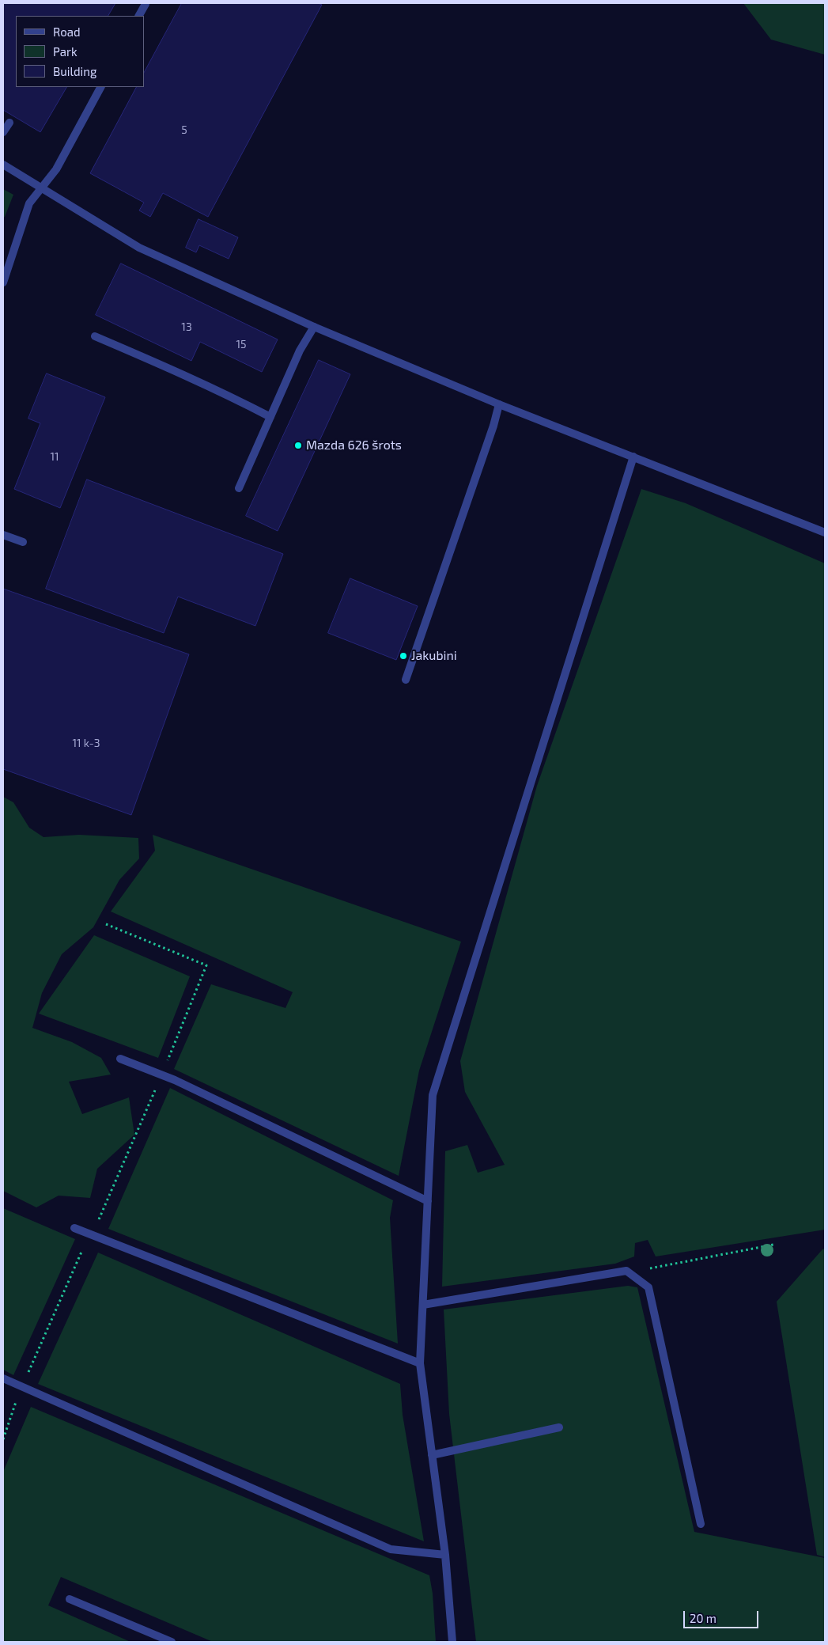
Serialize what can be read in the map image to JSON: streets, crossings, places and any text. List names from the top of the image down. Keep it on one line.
{"places":["Mazda 626 šrots","Jakubini"],"house_numbers":["5","13","15","11","11 k-3"],"legend":["Road","Park","Building"],"scale_bar":"20 m"}
